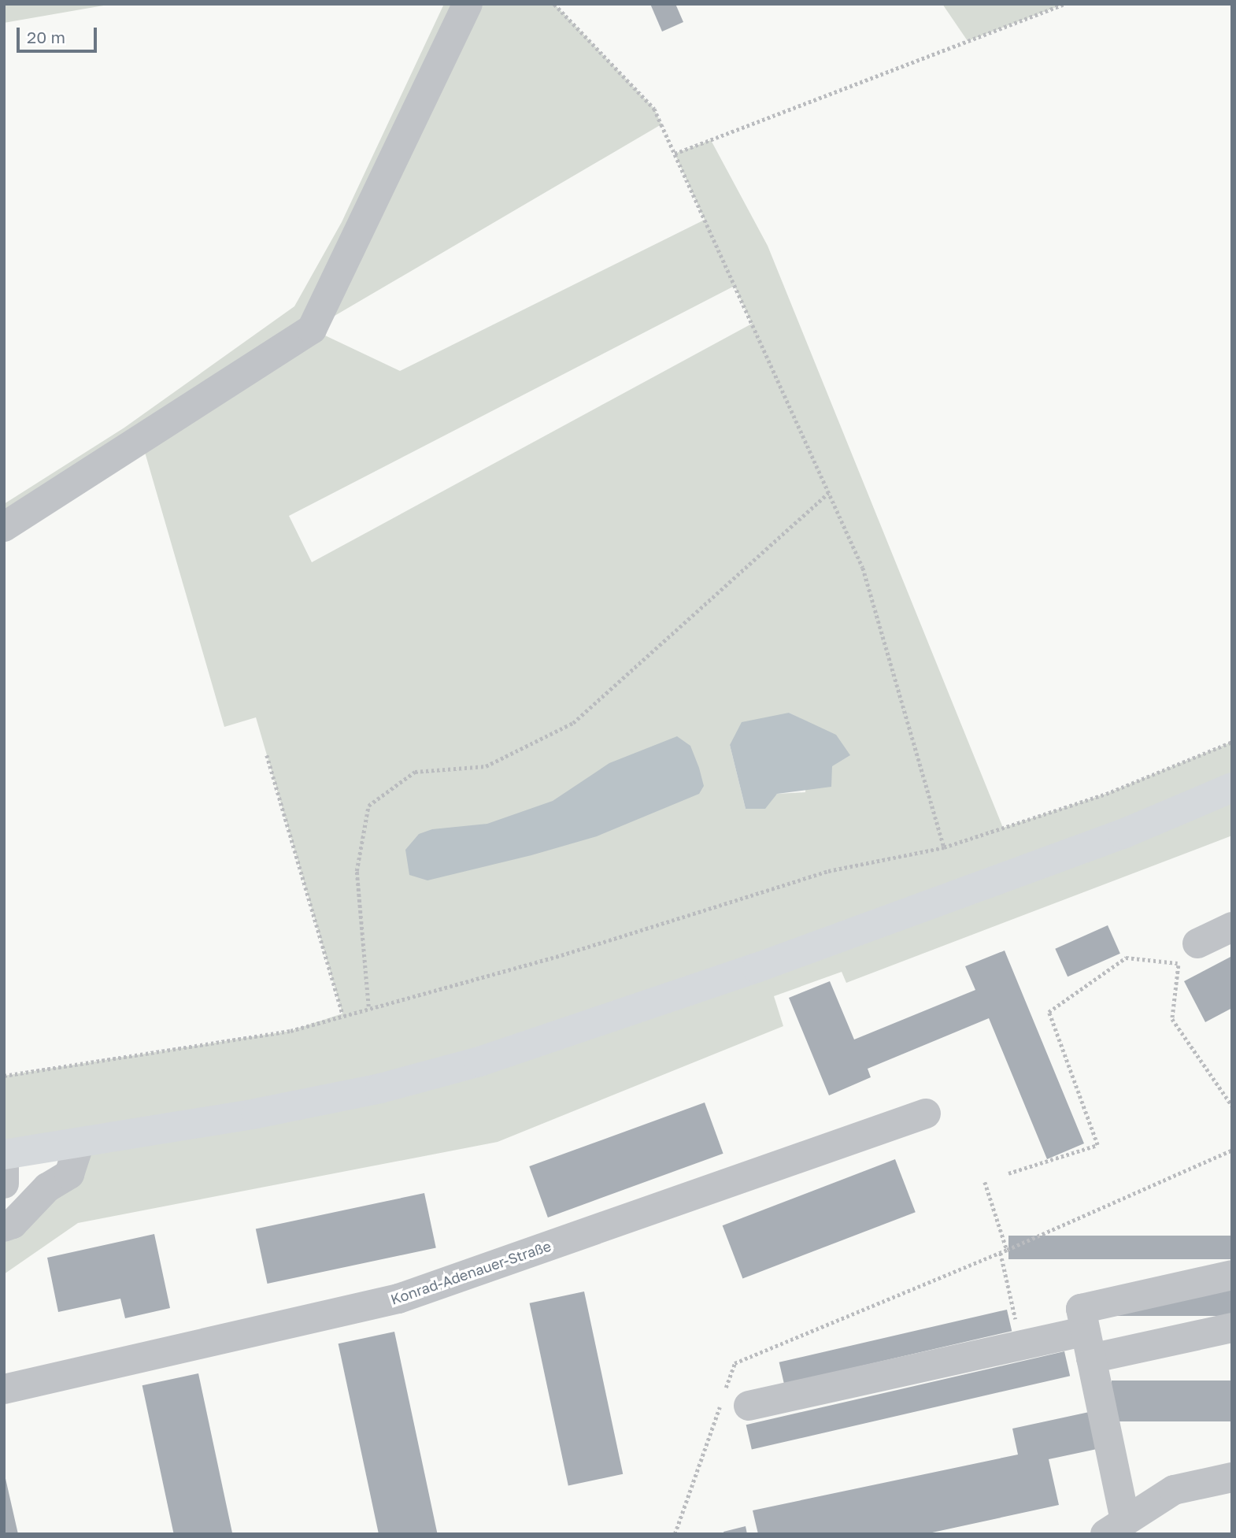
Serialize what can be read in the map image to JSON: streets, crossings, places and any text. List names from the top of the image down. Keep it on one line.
{"streets":{"street":["Konrad-Adenauer-Straße"]},"scale_bar":"20 m"}
